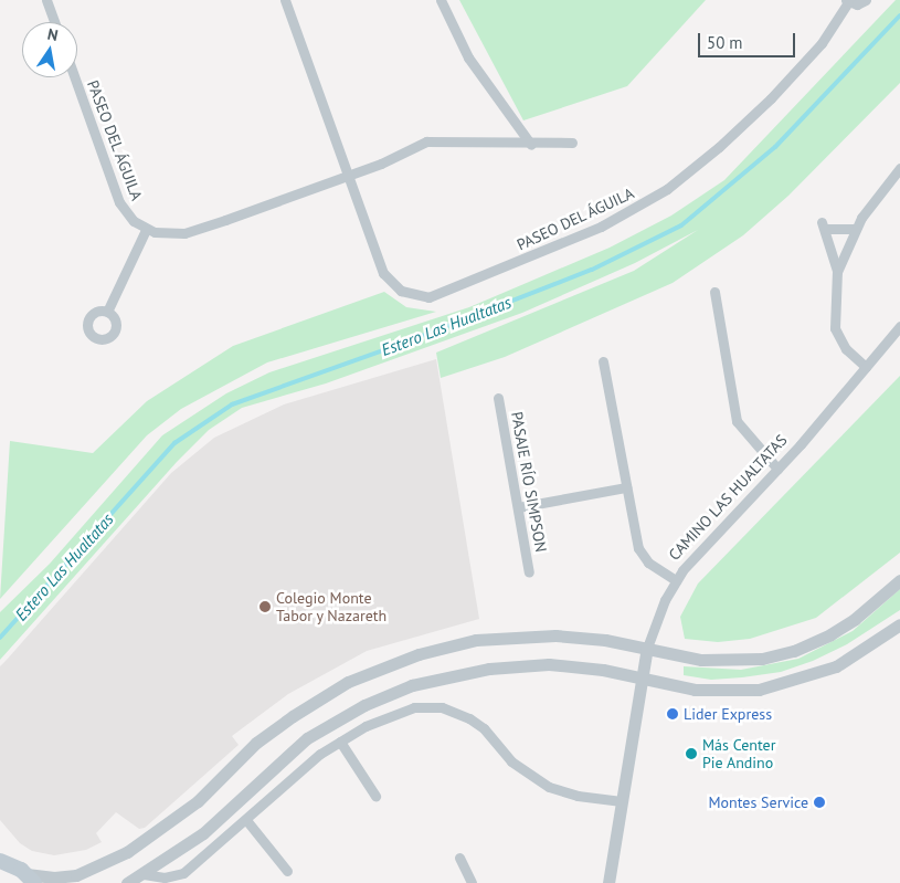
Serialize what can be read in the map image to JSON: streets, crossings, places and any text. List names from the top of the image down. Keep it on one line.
{"streets":{"street":["PASEO DEL ÁGUILA","PASAJE RÍO SIMPSON","CAMINO LAS HUALTATAS"]},"water":["Estero Las Hualtatas"],"places":["Colegio Monte Tabor y Nazareth","Lider Express","Más Center Pie Andino","Montes Service"],"scale_bar":"50 m","north":"top"}
